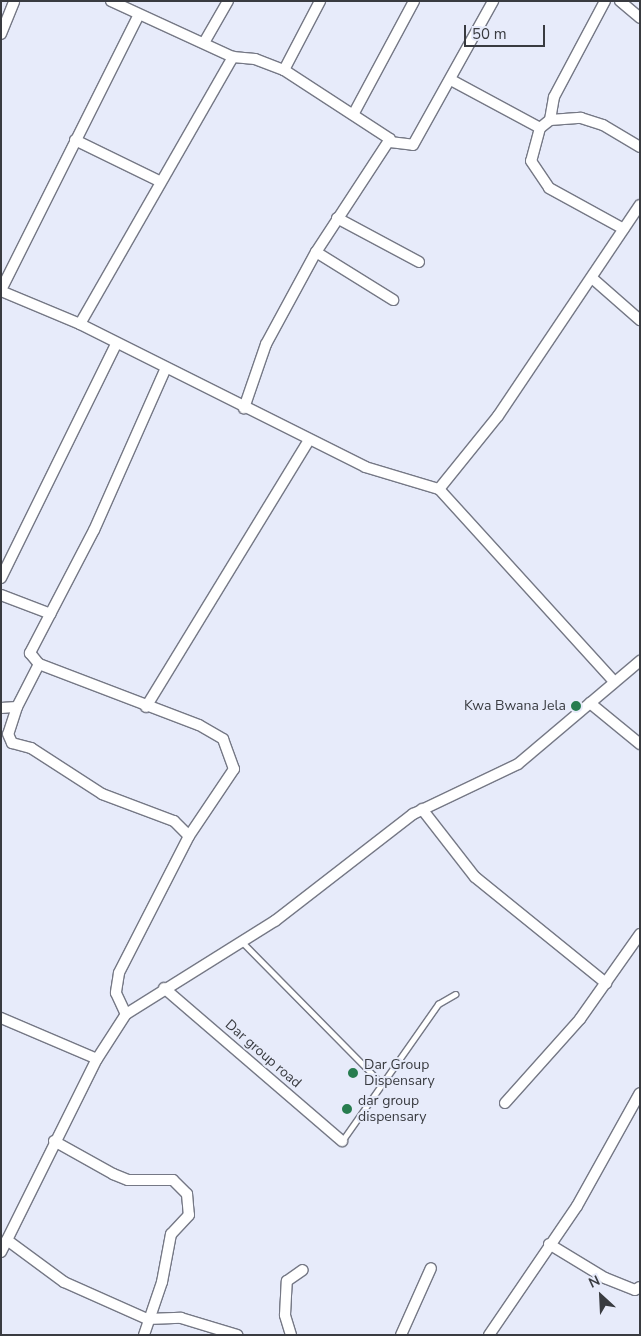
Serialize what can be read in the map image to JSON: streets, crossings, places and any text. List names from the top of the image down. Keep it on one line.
{"streets":{"street":["Dar group road"]},"places":["Kwa Bwana Jela","Dar Group Dispensary","dar group dispensary"],"scale_bar":"50 m","north":"top left"}
